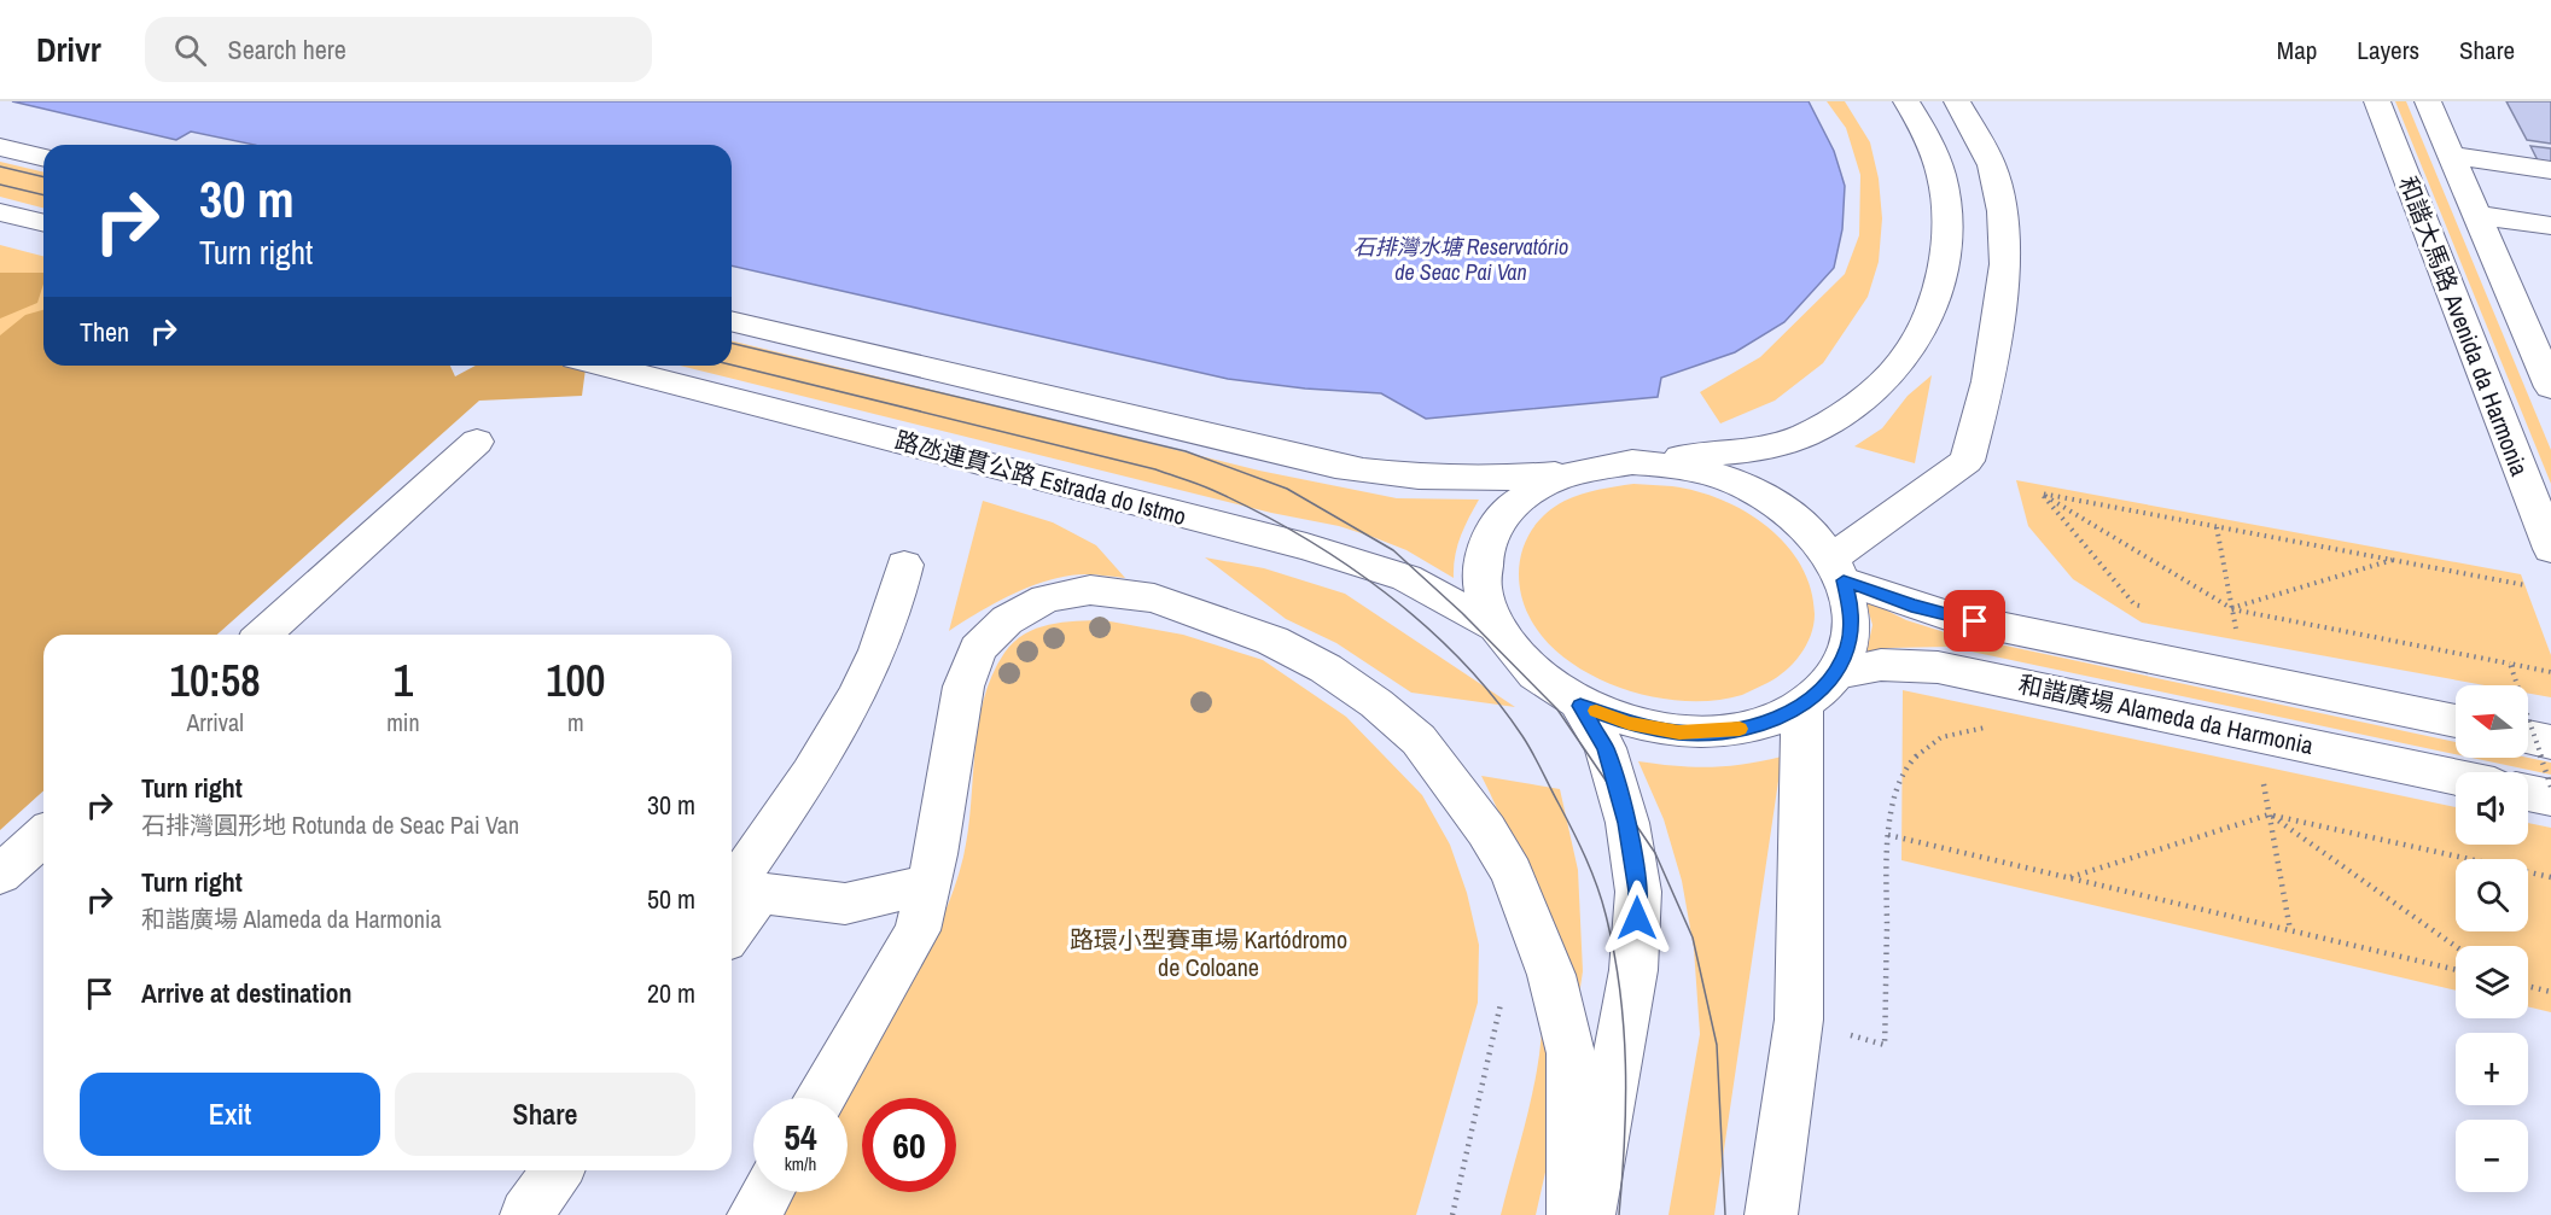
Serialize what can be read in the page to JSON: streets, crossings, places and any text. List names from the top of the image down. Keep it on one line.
{"streets":{"main road":["和諧大馬路 Avenida da Harmonia","路氹連貫公路 Estrada do Istmo","和諧廣場 Alameda da Harmonia"]},"water":["石排灣水塘 Reservatório de Seac Pai Van"],"parks":["路環小型賽車場 Kartódromo de Coloane"],"north":"left","page":{"header":"Drivr","search":"Search here","nav":["Map","Layers","Share"],"turn":["30 m","Turn right"],"then":"Then","eta":["10:58","Arrival","1","min","100","m"],"map_buttons":["+","−"],"list":[{"name":"Turn right","note":"石排灣圓形地 Rotunda de Seac Pai Van","value":"30 m"},{"name":"Turn right","note":"和諧廣場 Alameda da Harmonia","value":"50 m"},{"name":"Arrive at destination","value":"20 m"}],"buttons":["Exit","Share"],"speed":"54 km/h","limit":"60"}}
